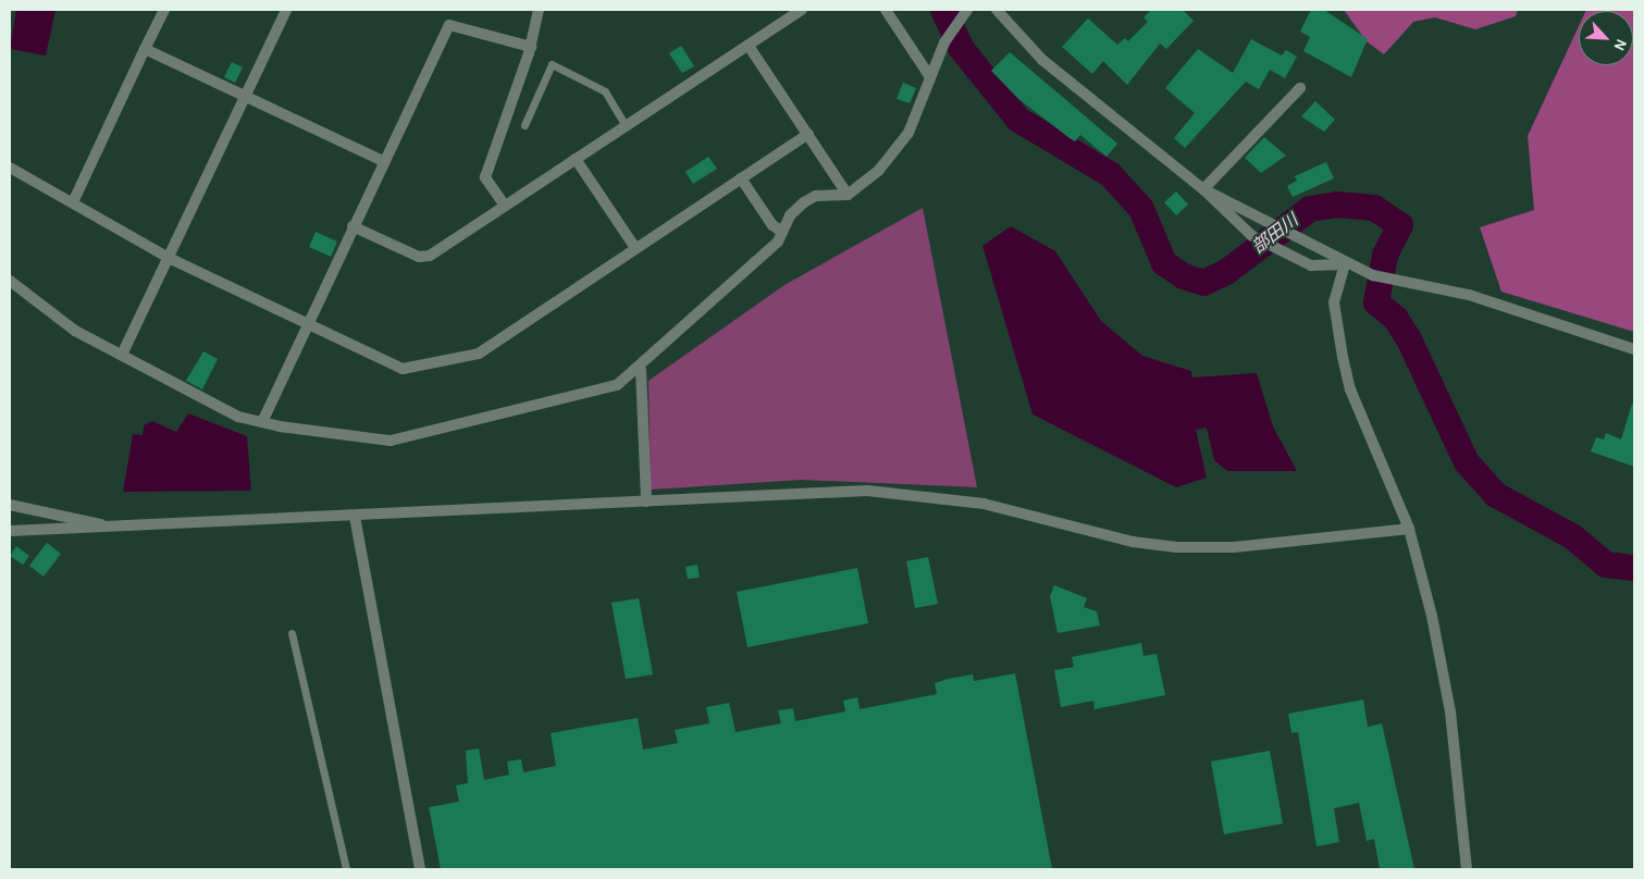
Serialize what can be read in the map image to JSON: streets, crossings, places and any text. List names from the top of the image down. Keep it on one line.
{"water":["部田川"],"north":"bottom right"}
